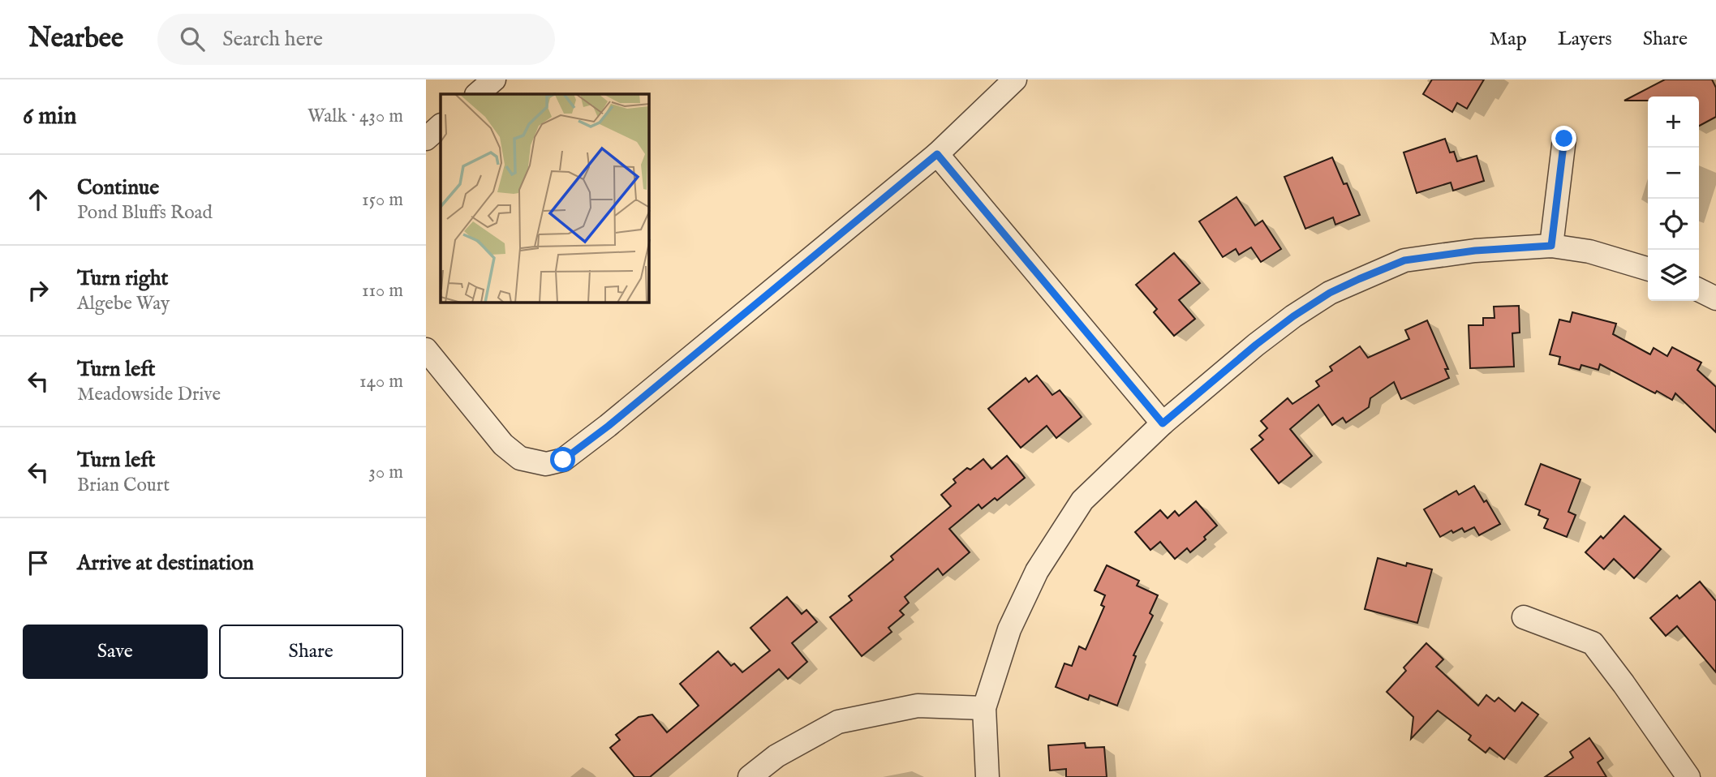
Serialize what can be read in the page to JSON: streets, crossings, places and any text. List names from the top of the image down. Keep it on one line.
{"page":{"header":"Nearbee","search":"Search here","nav":["Map","Layers","Share"],"heading":["6 min","Walk · 430 m"],"map_buttons":["+","−"],"list":[["Continue","Pond Bluffs Road","150 m"],["Turn right","Algebe Way","110 m"],["Turn left","Meadowside Drive","140 m"],["Turn left","Brian Court","30 m"],"Arrive at destination"],"buttons":["Save","Share"]}}
